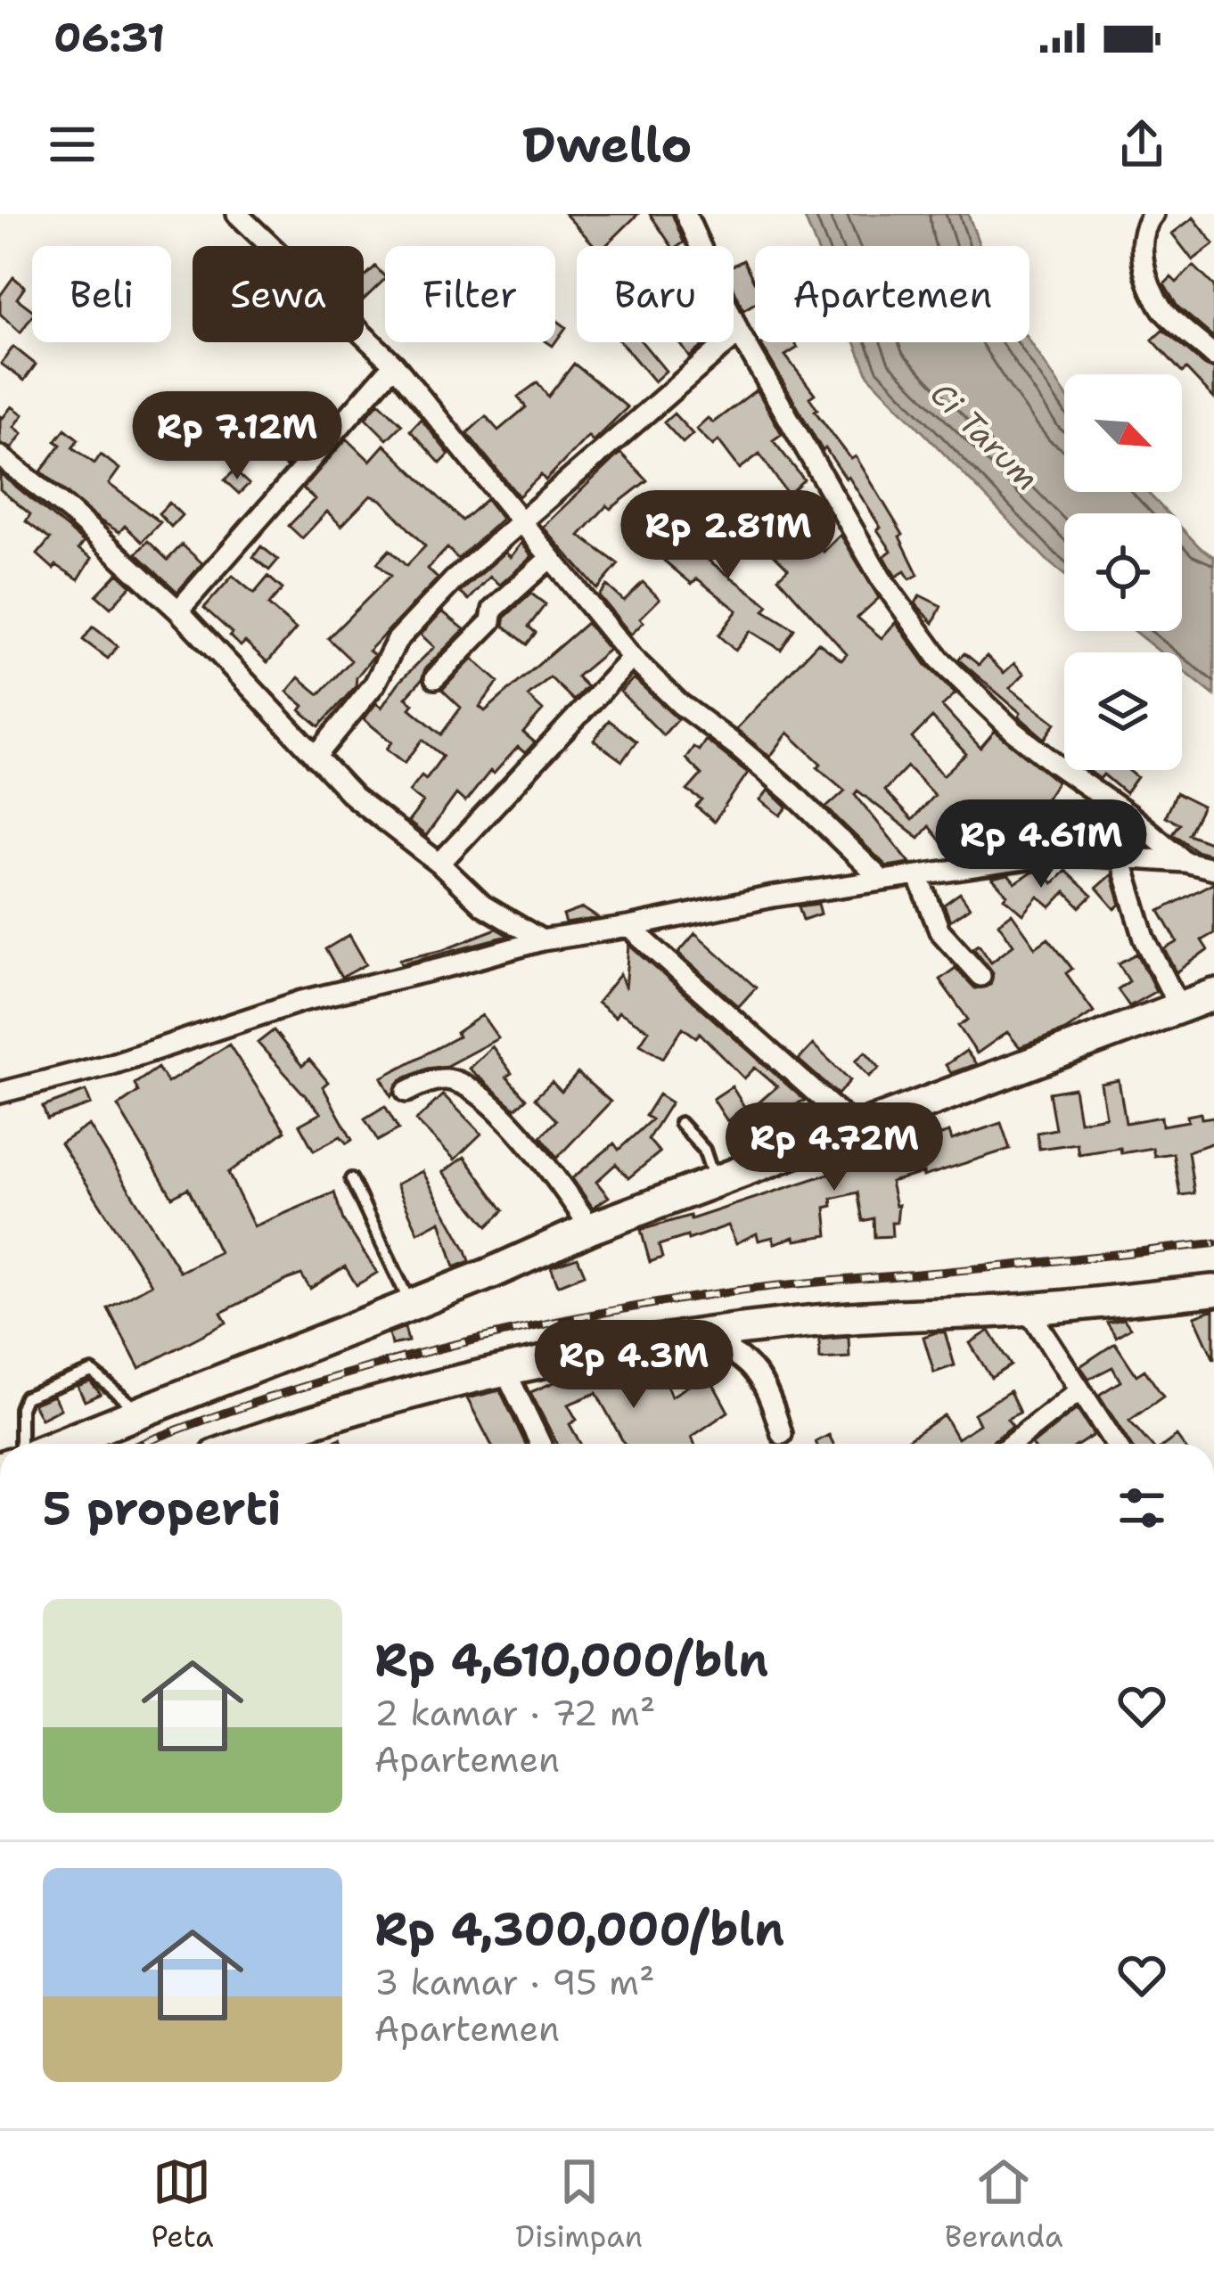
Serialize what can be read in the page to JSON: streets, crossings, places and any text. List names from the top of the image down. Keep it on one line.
{"water":["Ci Tarum"],"north":"bottom right","page":{"status":"06:31","header":"Dwello","chip":["Beli","Sewa","Filter","Baru","Apartemen"],"price":["Rp 7.12M","Rp 2.81M","Rp 4.61M","Rp 4.72M","Rp 4.3M"],"heading":"5 properti","list":[{"name":"Rp 4,610,000/bln","note":"2 kamar · 72 m² · Apartemen"},{"name":"Rp 4,300,000/bln","note":"3 kamar · 95 m² · Apartemen"}],"tabs":["Peta","Disimpan","Beranda"]}}
